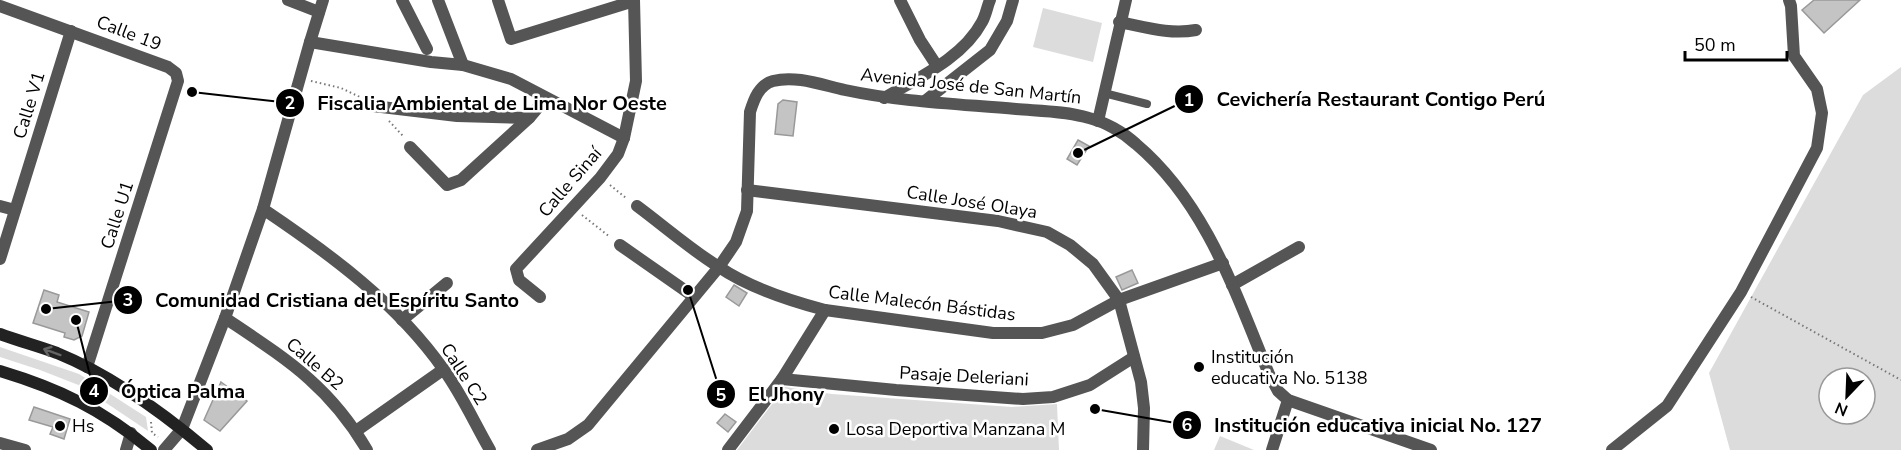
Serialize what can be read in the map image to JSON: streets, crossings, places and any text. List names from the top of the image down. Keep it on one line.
{"streets":{"street":["Calle 19","Avenida José de San Martín","Calle V1","Calle Sinaí","Calle José Olaya","Calle U1","Calle Malecón Bástidas","Calle B2","Calle C2","Pasaje Deleriani"]},"crossings":[["Calle 19","Calle V1"],["Calle 19","Calle U1"],["Avenida José de San Martín","Calle José Olaya"],["Avenida José de San Martín","Calle Malecón Bástidas"],["Calle José Olaya","Calle Malecón Bástidas"],["Calle José Olaya","Pasaje Deleriani"]],"places":["Fiscalia Ambiental de Lima Nor Oeste","Cevichería Restaurant Contigo Perú","El Jhony","Comunidad Cristiana del Espíritu Santo","Óptica Palma","Institución educativa No. 5138","Institución educativa inicial No. 127","Hs","Losa Deportiva Manzana M"],"scale_bar":"50 m","north":"bottom left"}
